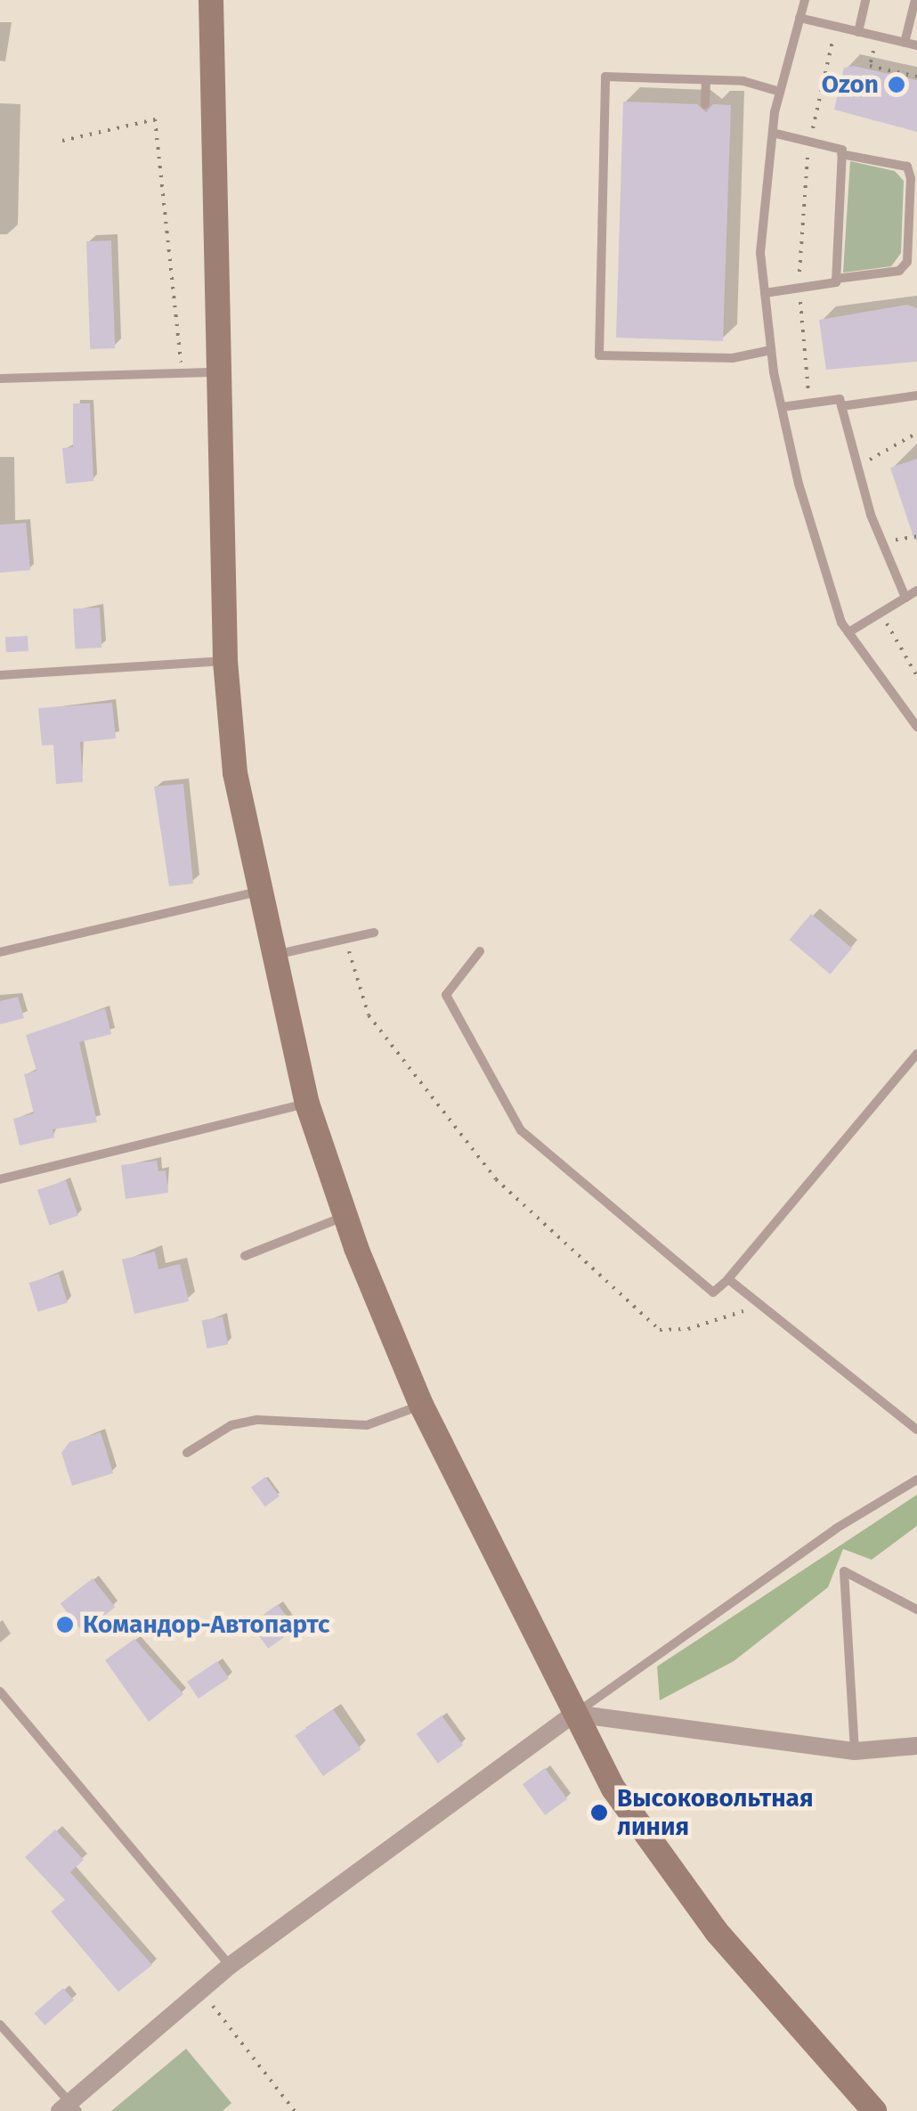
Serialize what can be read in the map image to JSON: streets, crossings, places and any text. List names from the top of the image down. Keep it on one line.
{"places":["Ozon","Командор-Автопартс","Высоковольтная линия"]}
